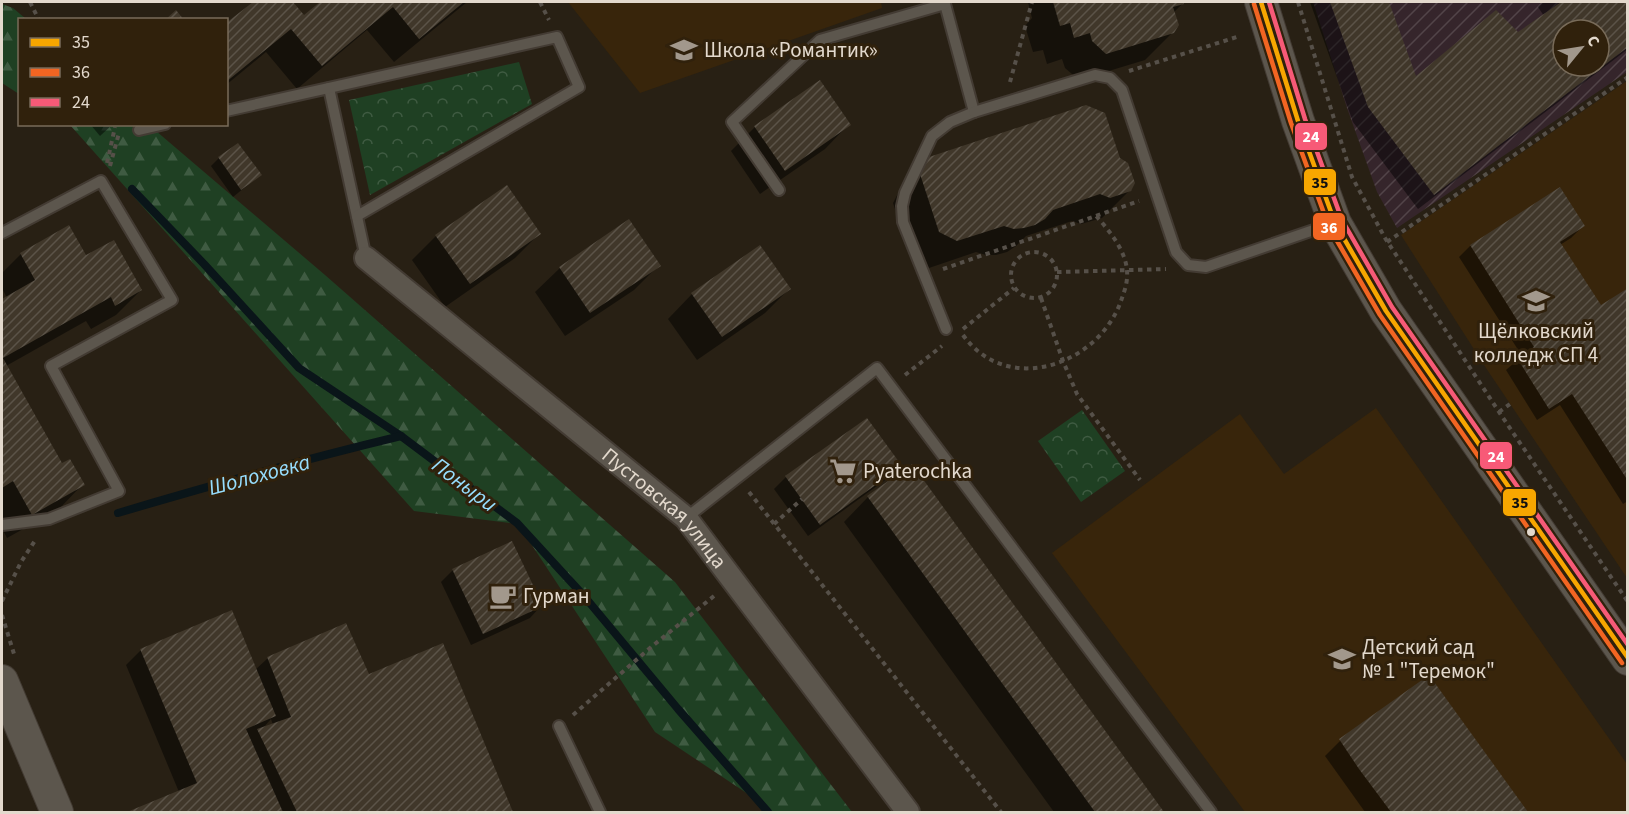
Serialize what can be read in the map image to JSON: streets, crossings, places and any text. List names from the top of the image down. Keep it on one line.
{"streets":{"street":["Пустовская улица"]},"water":["Шолоховка","Поныри"],"places":{"school or university":["Школа «Романтик»","Щёлковский колледж СП 4","Детский сад № 1 \"Теремок\""],"supermarket":["Pyaterochka"],"cafe":["Гурман"]},"lines":["transit line 35","transit line 24","transit line 36"],"legend":["35","36","24"],"north":"top right"}
